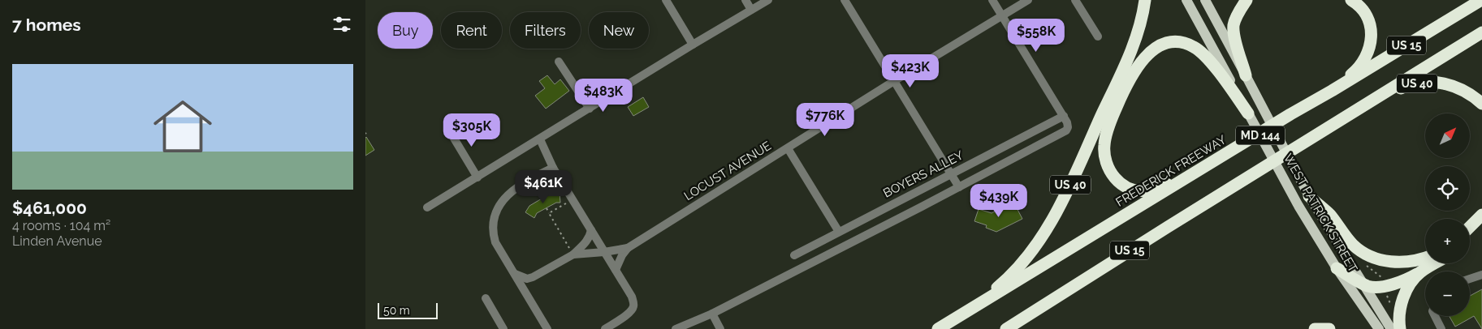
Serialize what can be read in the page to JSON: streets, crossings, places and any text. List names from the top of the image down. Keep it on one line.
{"streets":{"highway":["US 15","US 40","FREDERICK FREEWAY"],"main road":["MD 144","WEST PATRICK STREET"],"street":["LOCUST AVENUE","BOYERS ALLEY"]},"crossings":[["US 15","US 40"],["US 40","FREDERICK FREEWAY"]],"scale_bar":"50 m","north":"top right","page":{"heading":"7 homes","chip":["Buy","Rent","Filters","New"],"price":["$558K","$423K","$483K","$776K","$305K","$461K","$439K"],"list":[{"name":"$461,000","note":"4 rooms · 104 m² · Linden Avenue"}],"map_buttons":["+","−"],"scale":"50 m"}}
